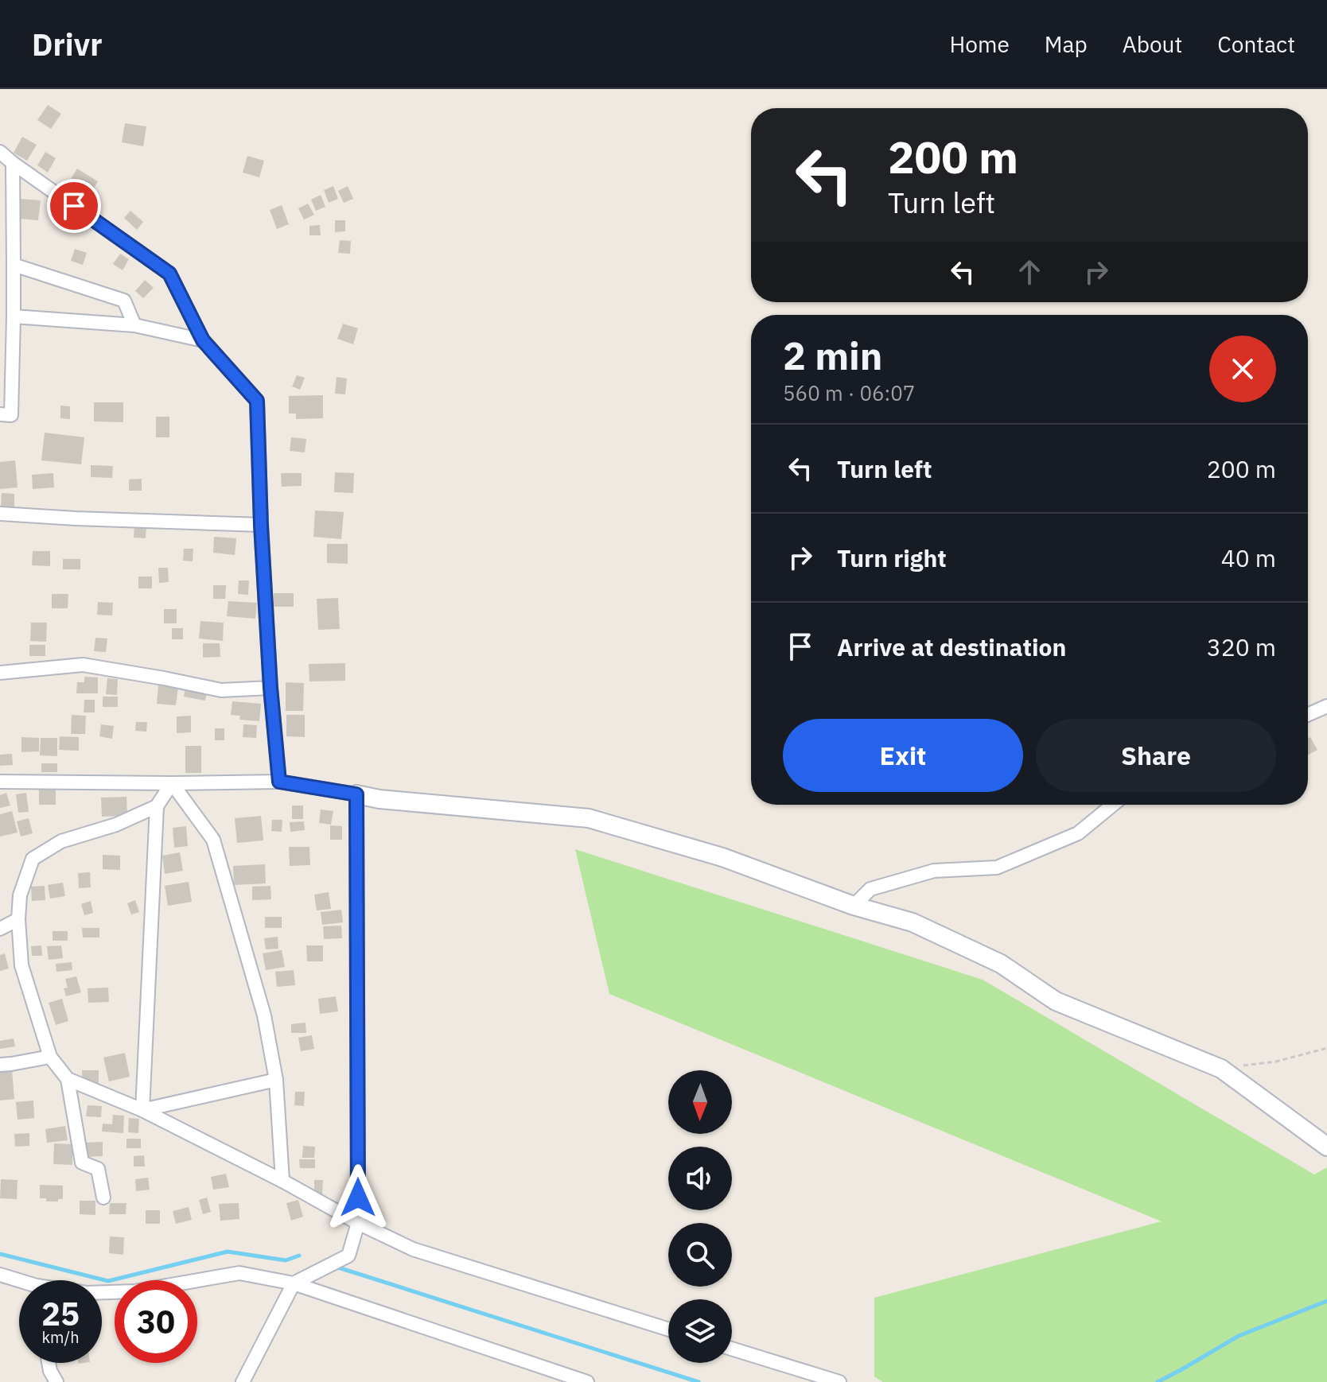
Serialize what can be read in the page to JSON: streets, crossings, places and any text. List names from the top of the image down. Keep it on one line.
{"north":"bottom","page":{"header":"Drivr","nav":["Home","Map","About","Contact"],"turn":["200 m","Turn left"],"heading":["2 min","560 m · 06:07"],"list":[{"name":"Turn left","value":"200 m"},{"name":"Turn right","value":"40 m"},{"name":"Arrive at destination","value":"320 m"}],"buttons":["Exit","Share"],"speed":"25 km/h","limit":"30"}}
